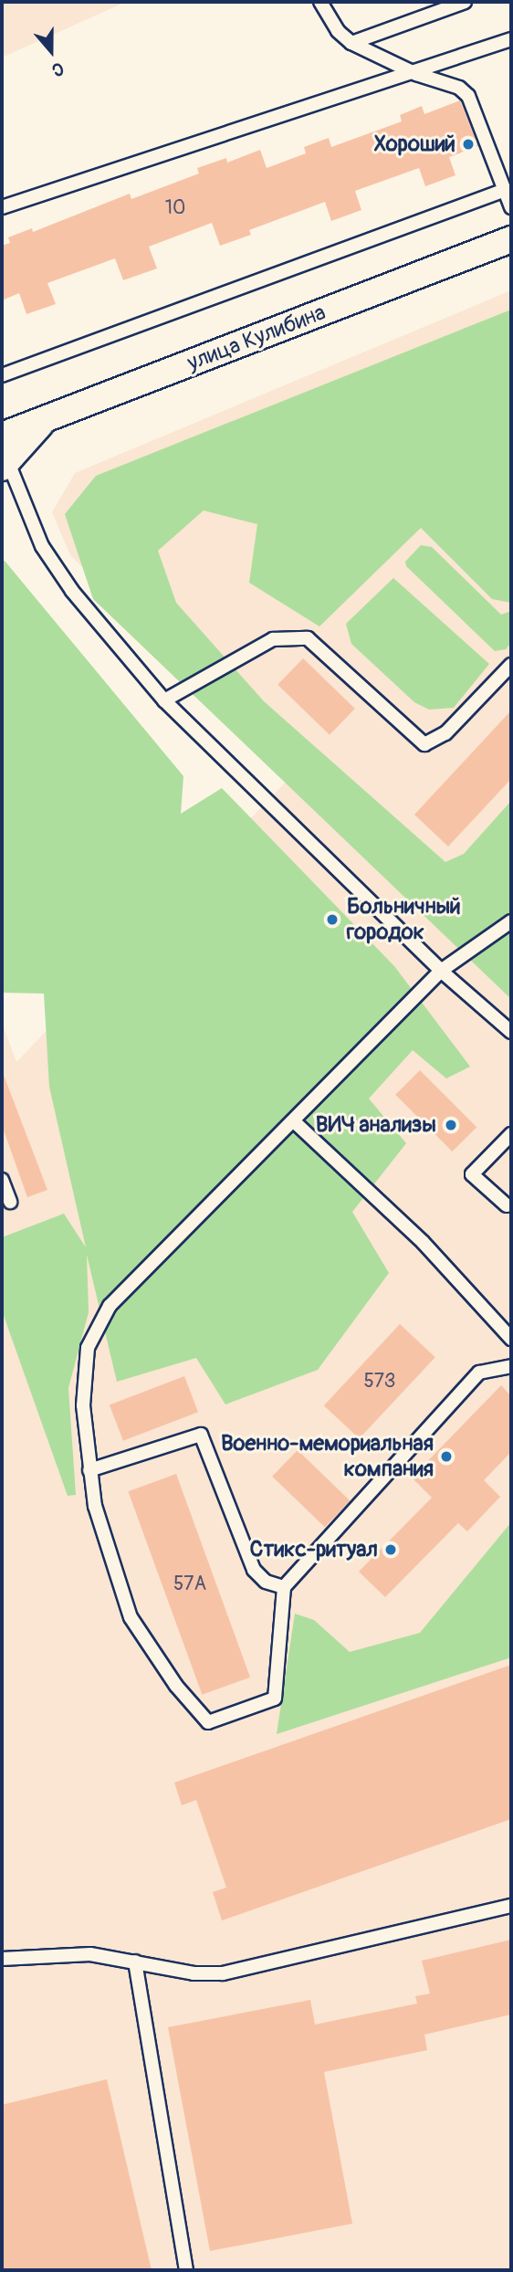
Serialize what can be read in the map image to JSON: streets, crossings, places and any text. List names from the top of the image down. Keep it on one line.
{"streets":{"street":["улица Кулибина"]},"places":["Хороший","Больничный городок","ВИЧ анализы","Военно-мемориальная компания","Стикс-ритуал"],"house_numbers":["10","57З","57А"],"north":"bottom"}
